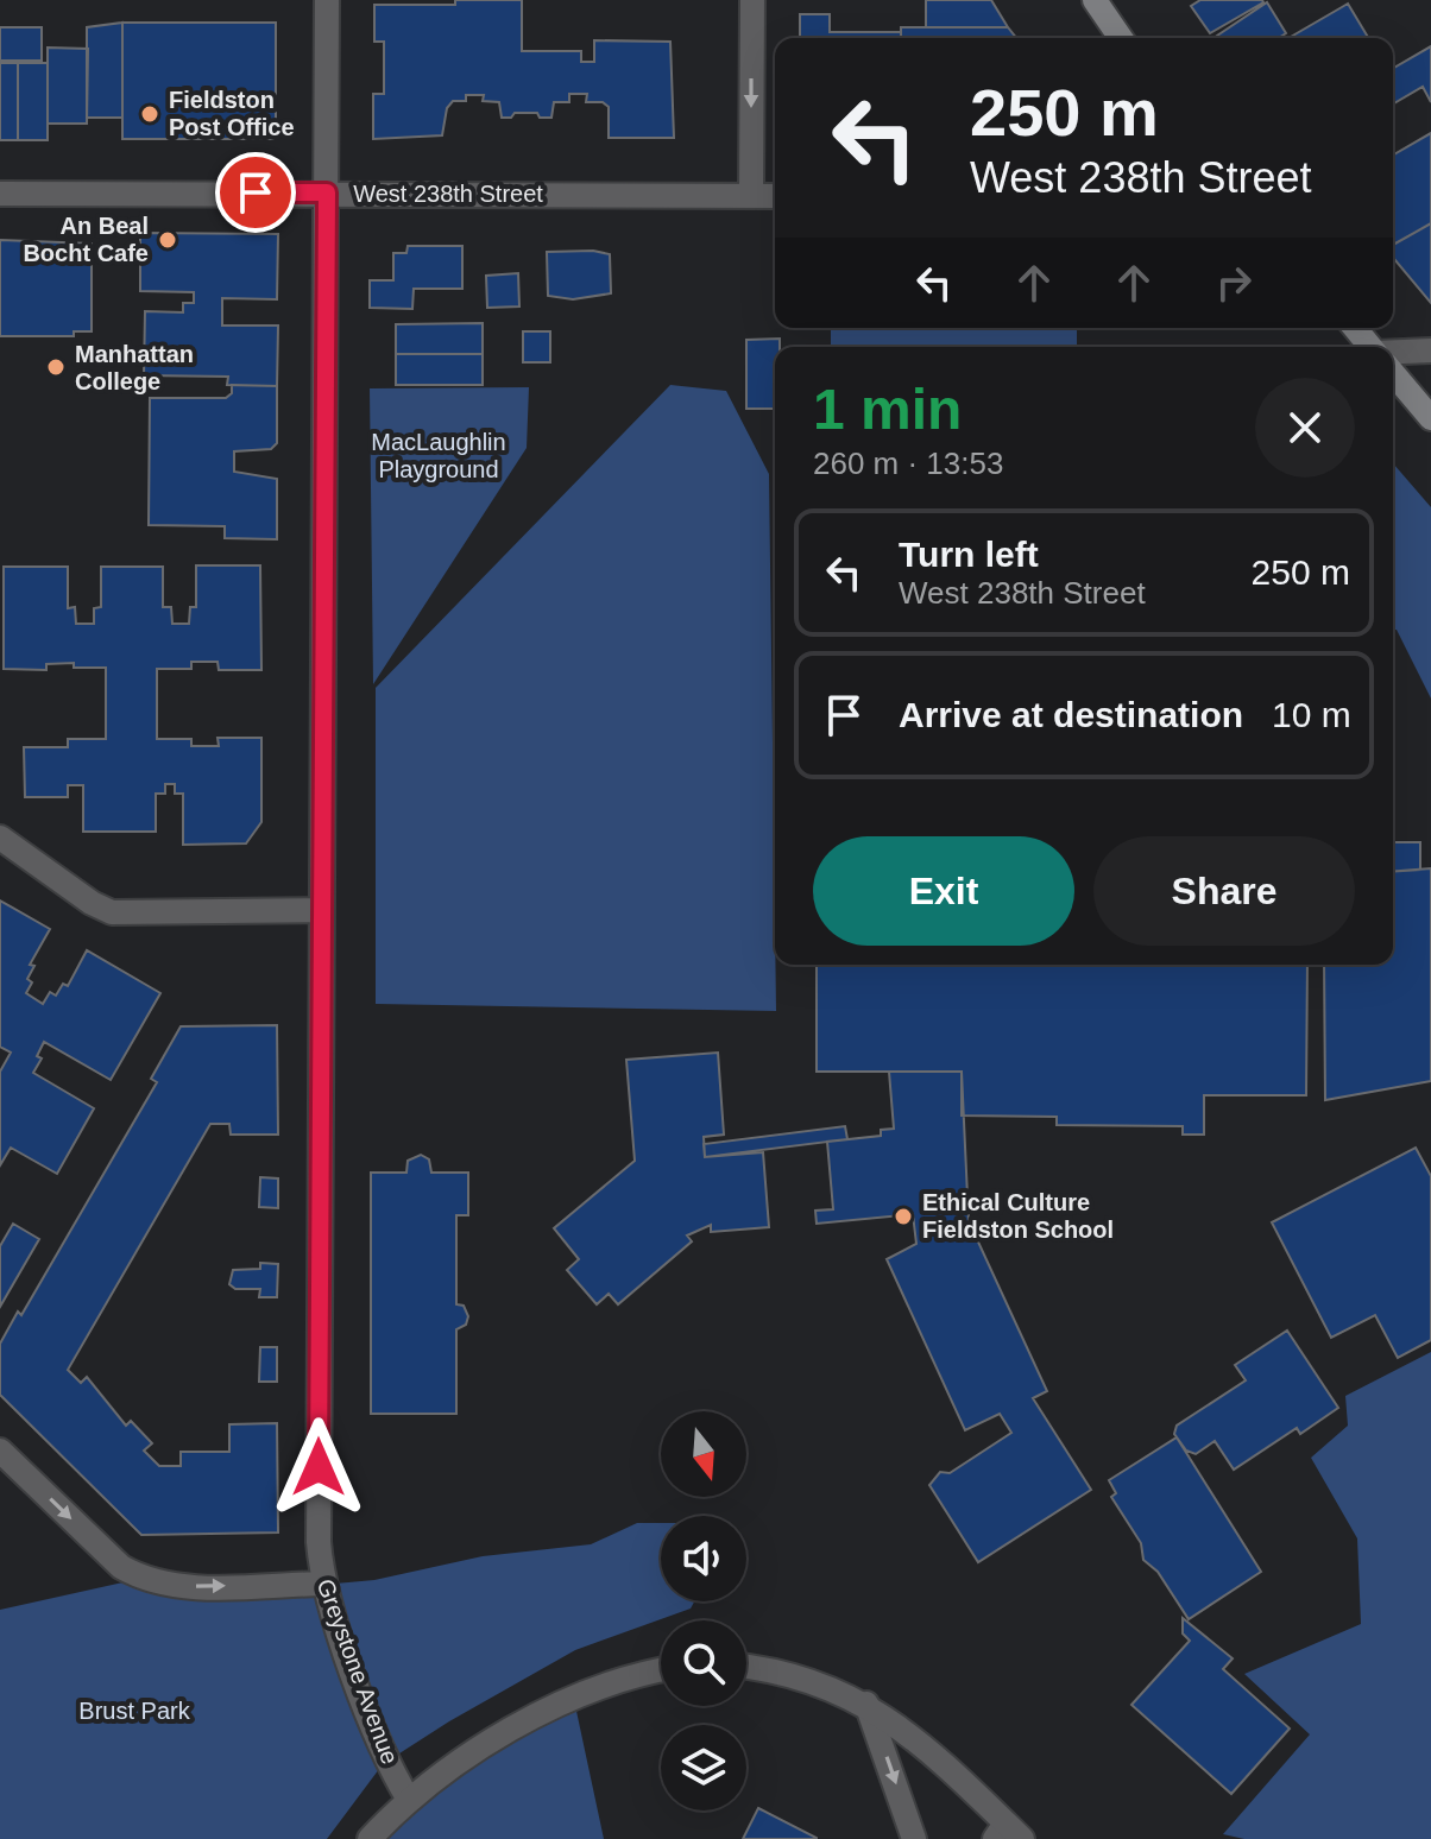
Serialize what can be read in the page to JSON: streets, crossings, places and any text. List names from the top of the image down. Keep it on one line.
{"streets":{"street":["West 238th Street","Greystone Avenue"]},"crossings":[["West 238th Street","Greystone Avenue"]],"parks":["MacLaughlin Playground","Brust Park"],"places":["Fieldston Post Office","An Beal Bocht Cafe","Manhattan College","Ethical Culture Fieldston School"],"north":"bottom","page":{"turn":["250 m","West 238th Street"],"heading":["1 min","260 m · 13:53"],"list":[{"name":"Turn left","note":"West 238th Street","value":"250 m"},{"name":"Arrive at destination","value":"10 m"}],"buttons":["Exit","Share"]}}
